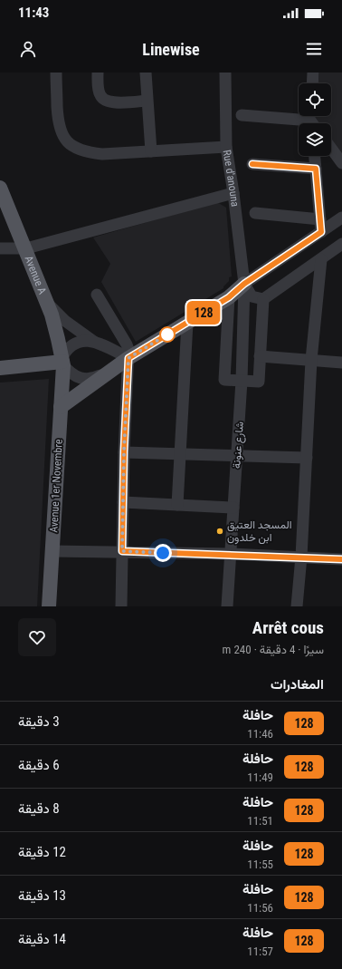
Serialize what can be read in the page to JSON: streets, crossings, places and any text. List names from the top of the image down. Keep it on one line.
{"streets":{"main road":["Avenue A","Avenue 1er Novembre"],"street":["Rue d'anouna","شارع عنونة"]},"crossings":[["Rue d'anouna","شارع عنونة"],["Avenue A","Avenue 1er Novembre"]],"places":["المسجد العتيق ابن خلدون"],"lines":["bus line 128"],"page":{"status":"11:43","header":"Linewise","on_map":"128","heading":[["Arrêt cous","سيرًا · 4 دقيقة · 240 m"],"المغادرات"],"list":[{"mark":"128","name":"حافلة","note":"11:46","value":"3 دقيقة"},{"mark":"128","name":"حافلة","note":"11:49","value":"6 دقيقة"},{"mark":"128","name":"حافلة","note":"11:51","value":"8 دقيقة"},{"mark":"128","name":"حافلة","note":"11:55","value":"12 دقيقة"},{"mark":"128","name":"حافلة","note":"11:56","value":"13 دقيقة"},{"mark":"128","name":"حافلة","note":"11:57","value":"14 دقيقة"}]}}
